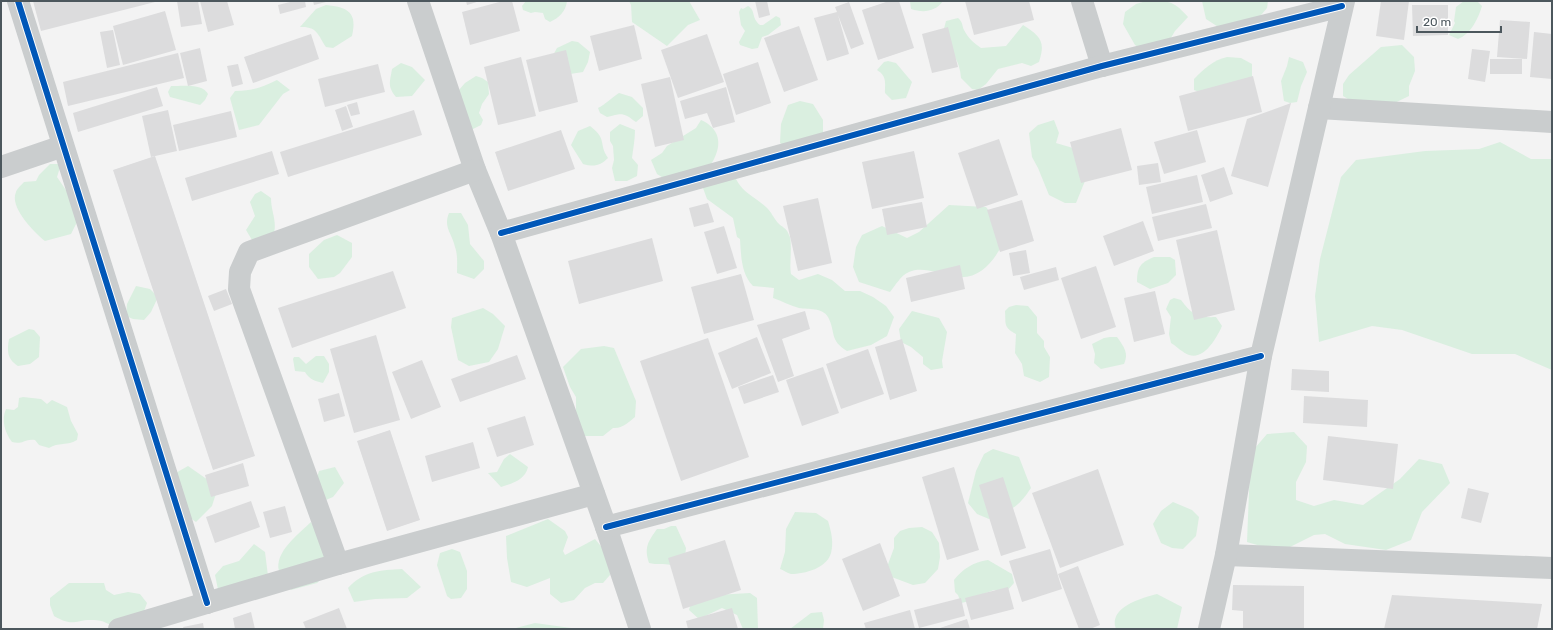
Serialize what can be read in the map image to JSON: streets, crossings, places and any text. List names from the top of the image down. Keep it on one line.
{"scale_bar":"20 m"}
